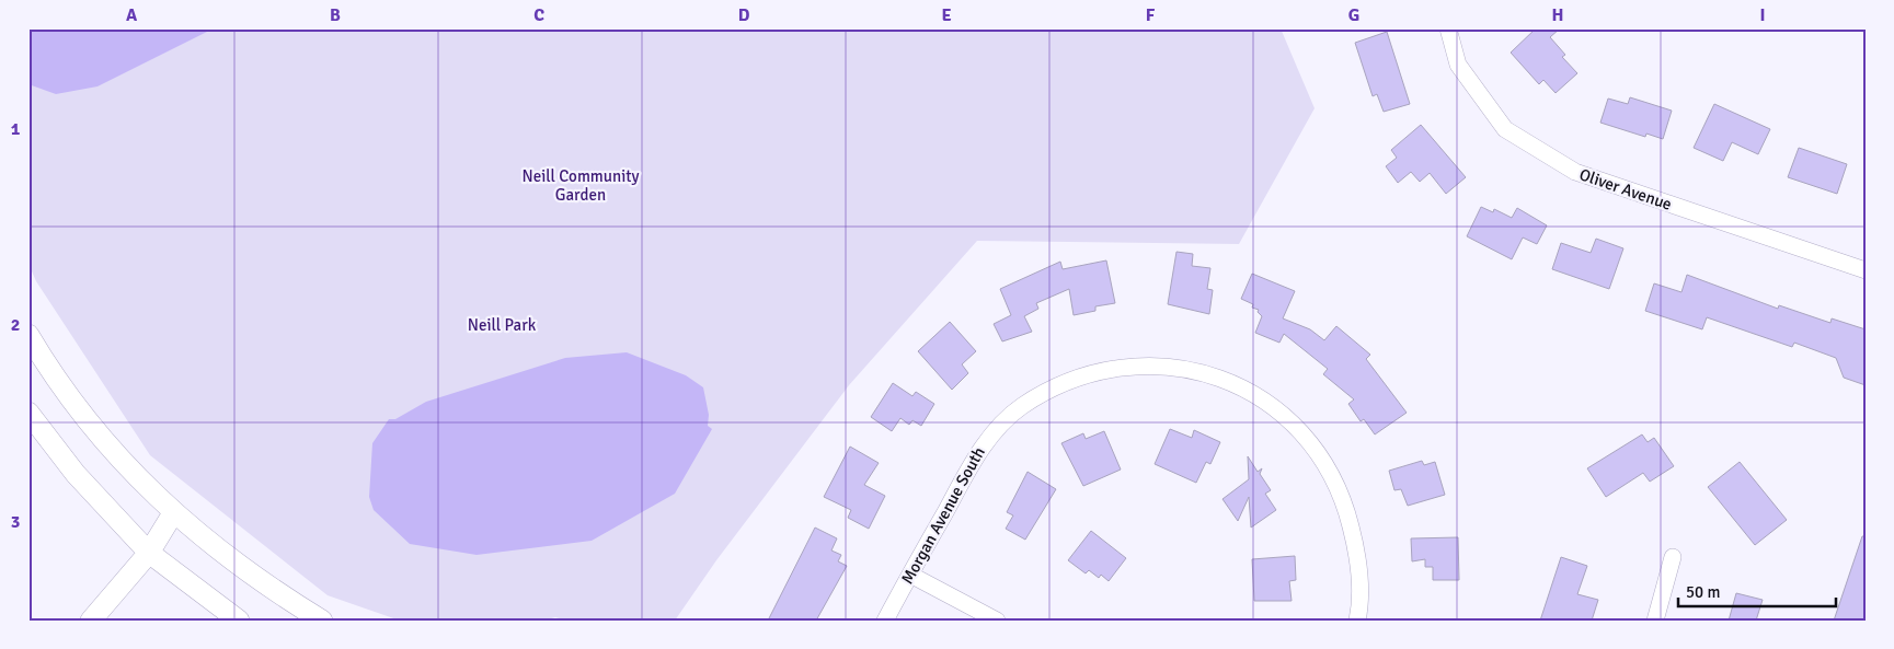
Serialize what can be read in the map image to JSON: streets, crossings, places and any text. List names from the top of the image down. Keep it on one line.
{"streets":{"street":["Oliver Avenue","Morgan Avenue South"]},"parks":["Neill Community Garden","Neill Park"],"scale_bar":"50 m","grid":{"columns":["A","B","C","D","E","F","G","H","I"],"rows":["1","2","3"]}}
